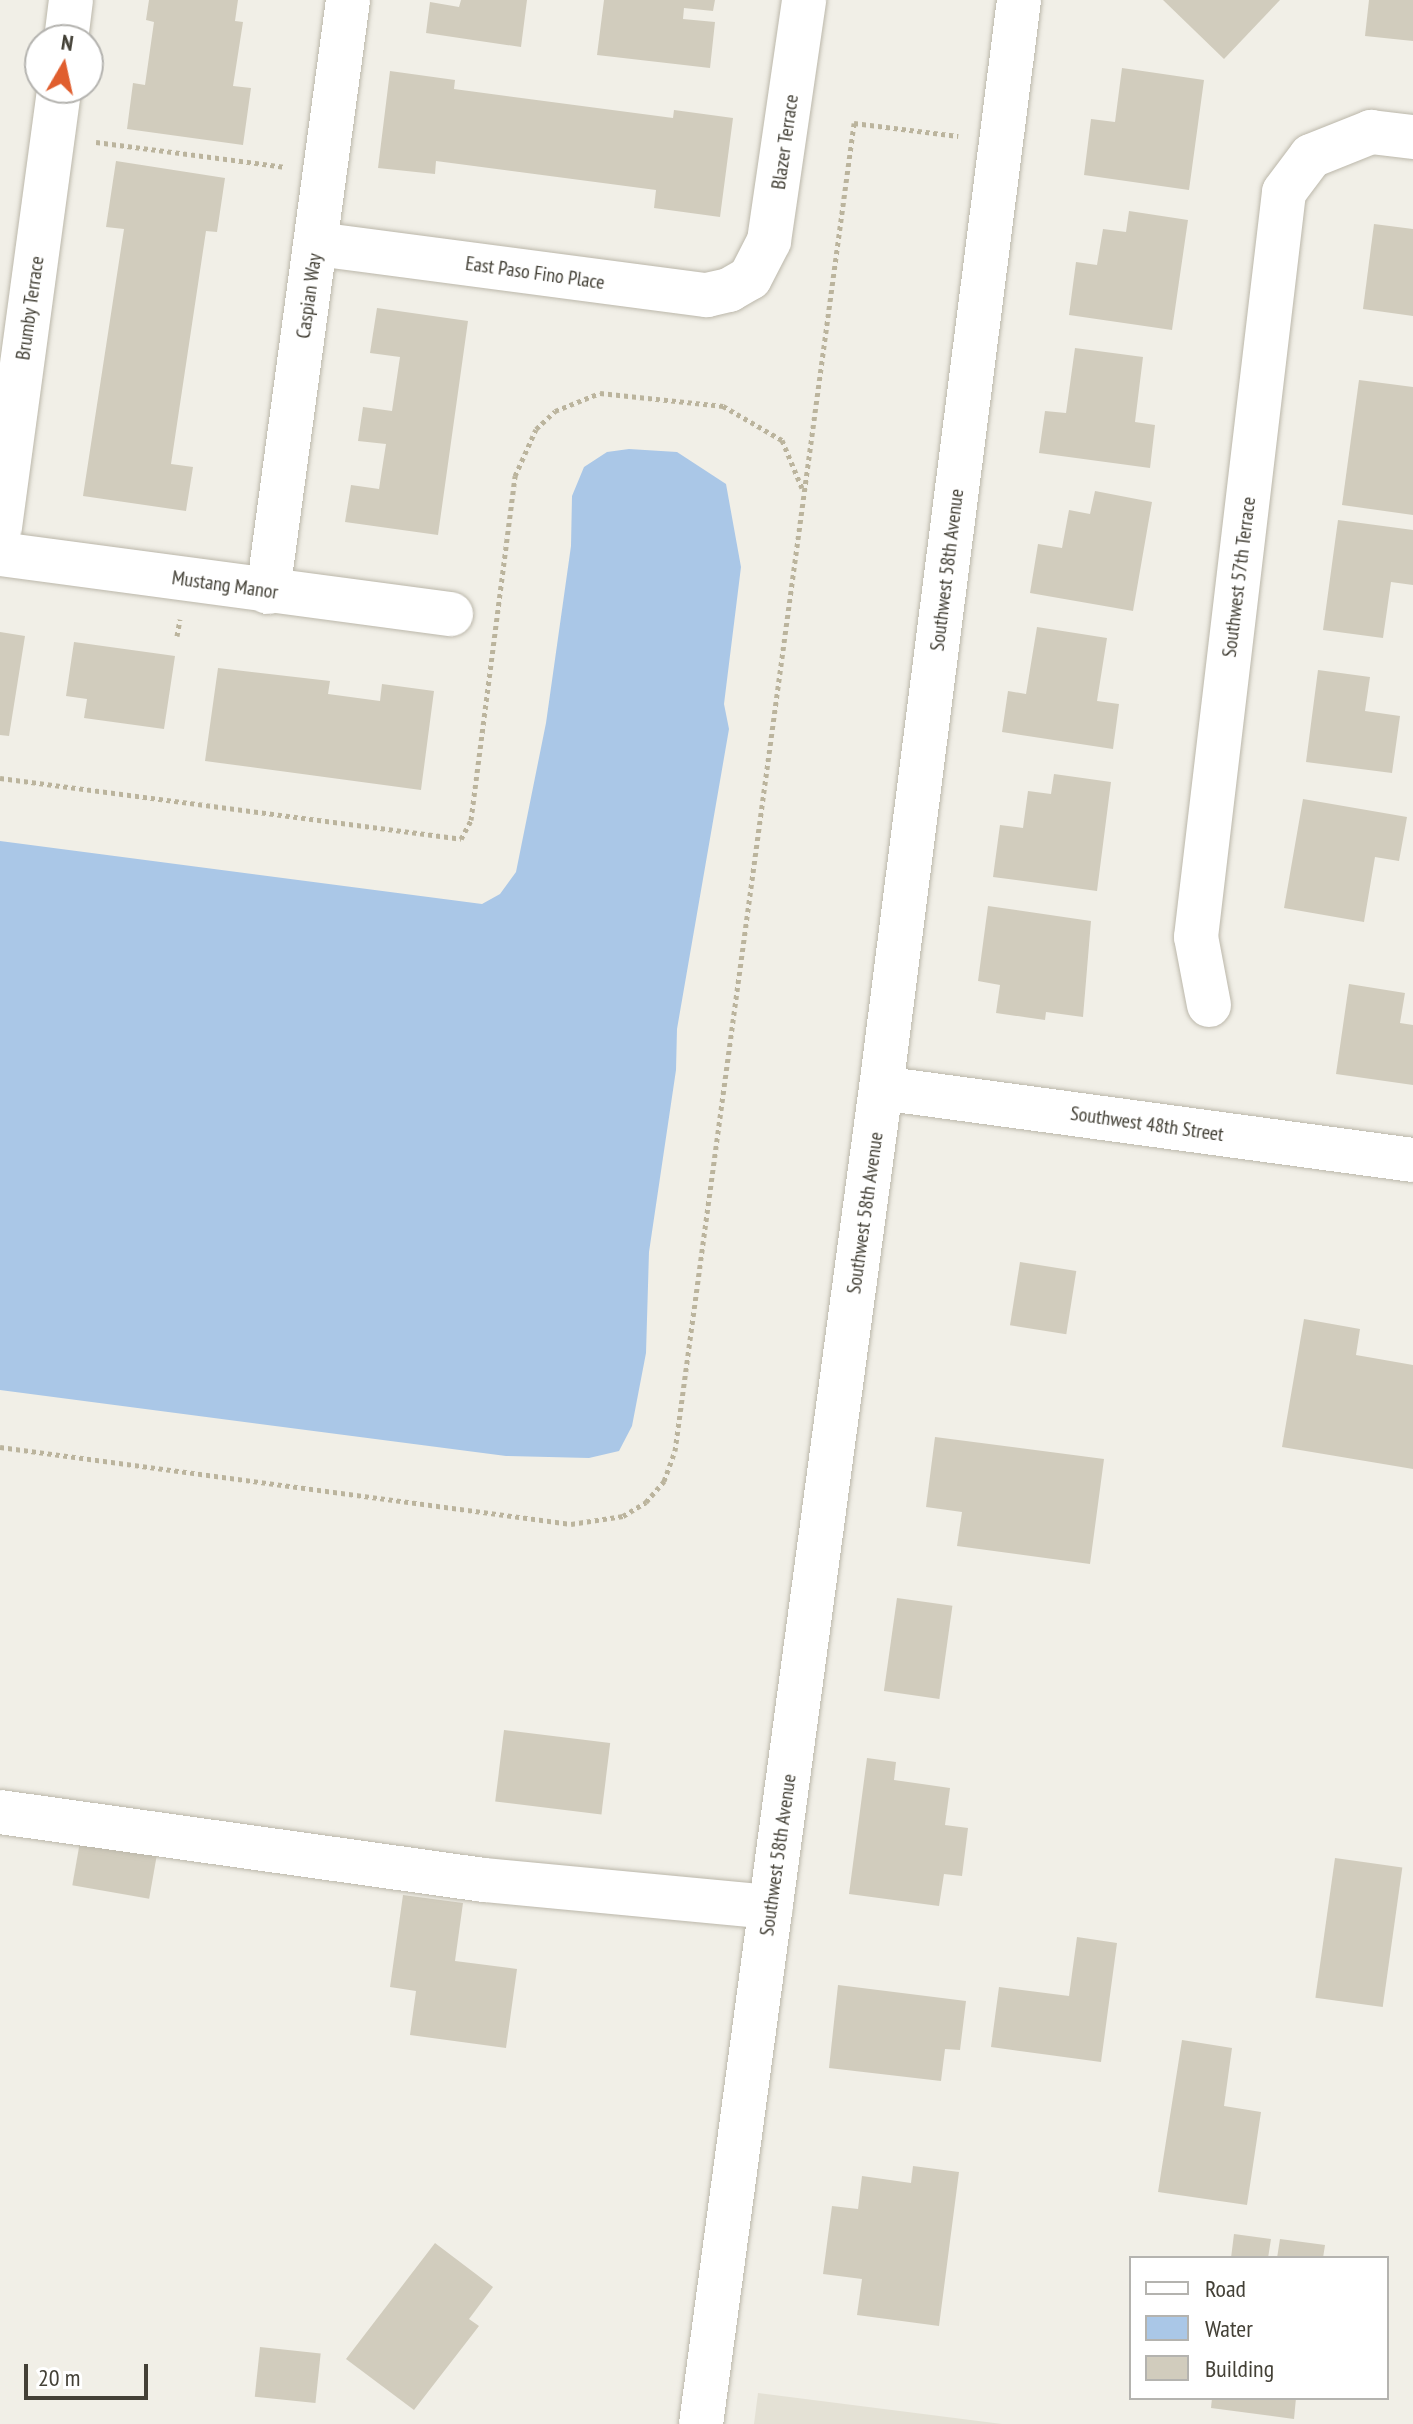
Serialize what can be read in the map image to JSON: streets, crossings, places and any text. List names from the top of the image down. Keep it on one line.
{"streets":{"street":["Blazer Terrace","East Paso Fino Place","Caspian Way","Brumby Terrace","Southwest 58th Avenue","Southwest 57th Terrace","Mustang Manor","Southwest 48th Street"]},"crossings":[["Blazer Terrace","East Paso Fino Place"],["East Paso Fino Place","Caspian Way"],["Caspian Way","Mustang Manor"],["Southwest 58th Avenue","Southwest 48th Street"]],"legend":["Road","Water","Building"],"scale_bar":"20 m","north":"top"}
